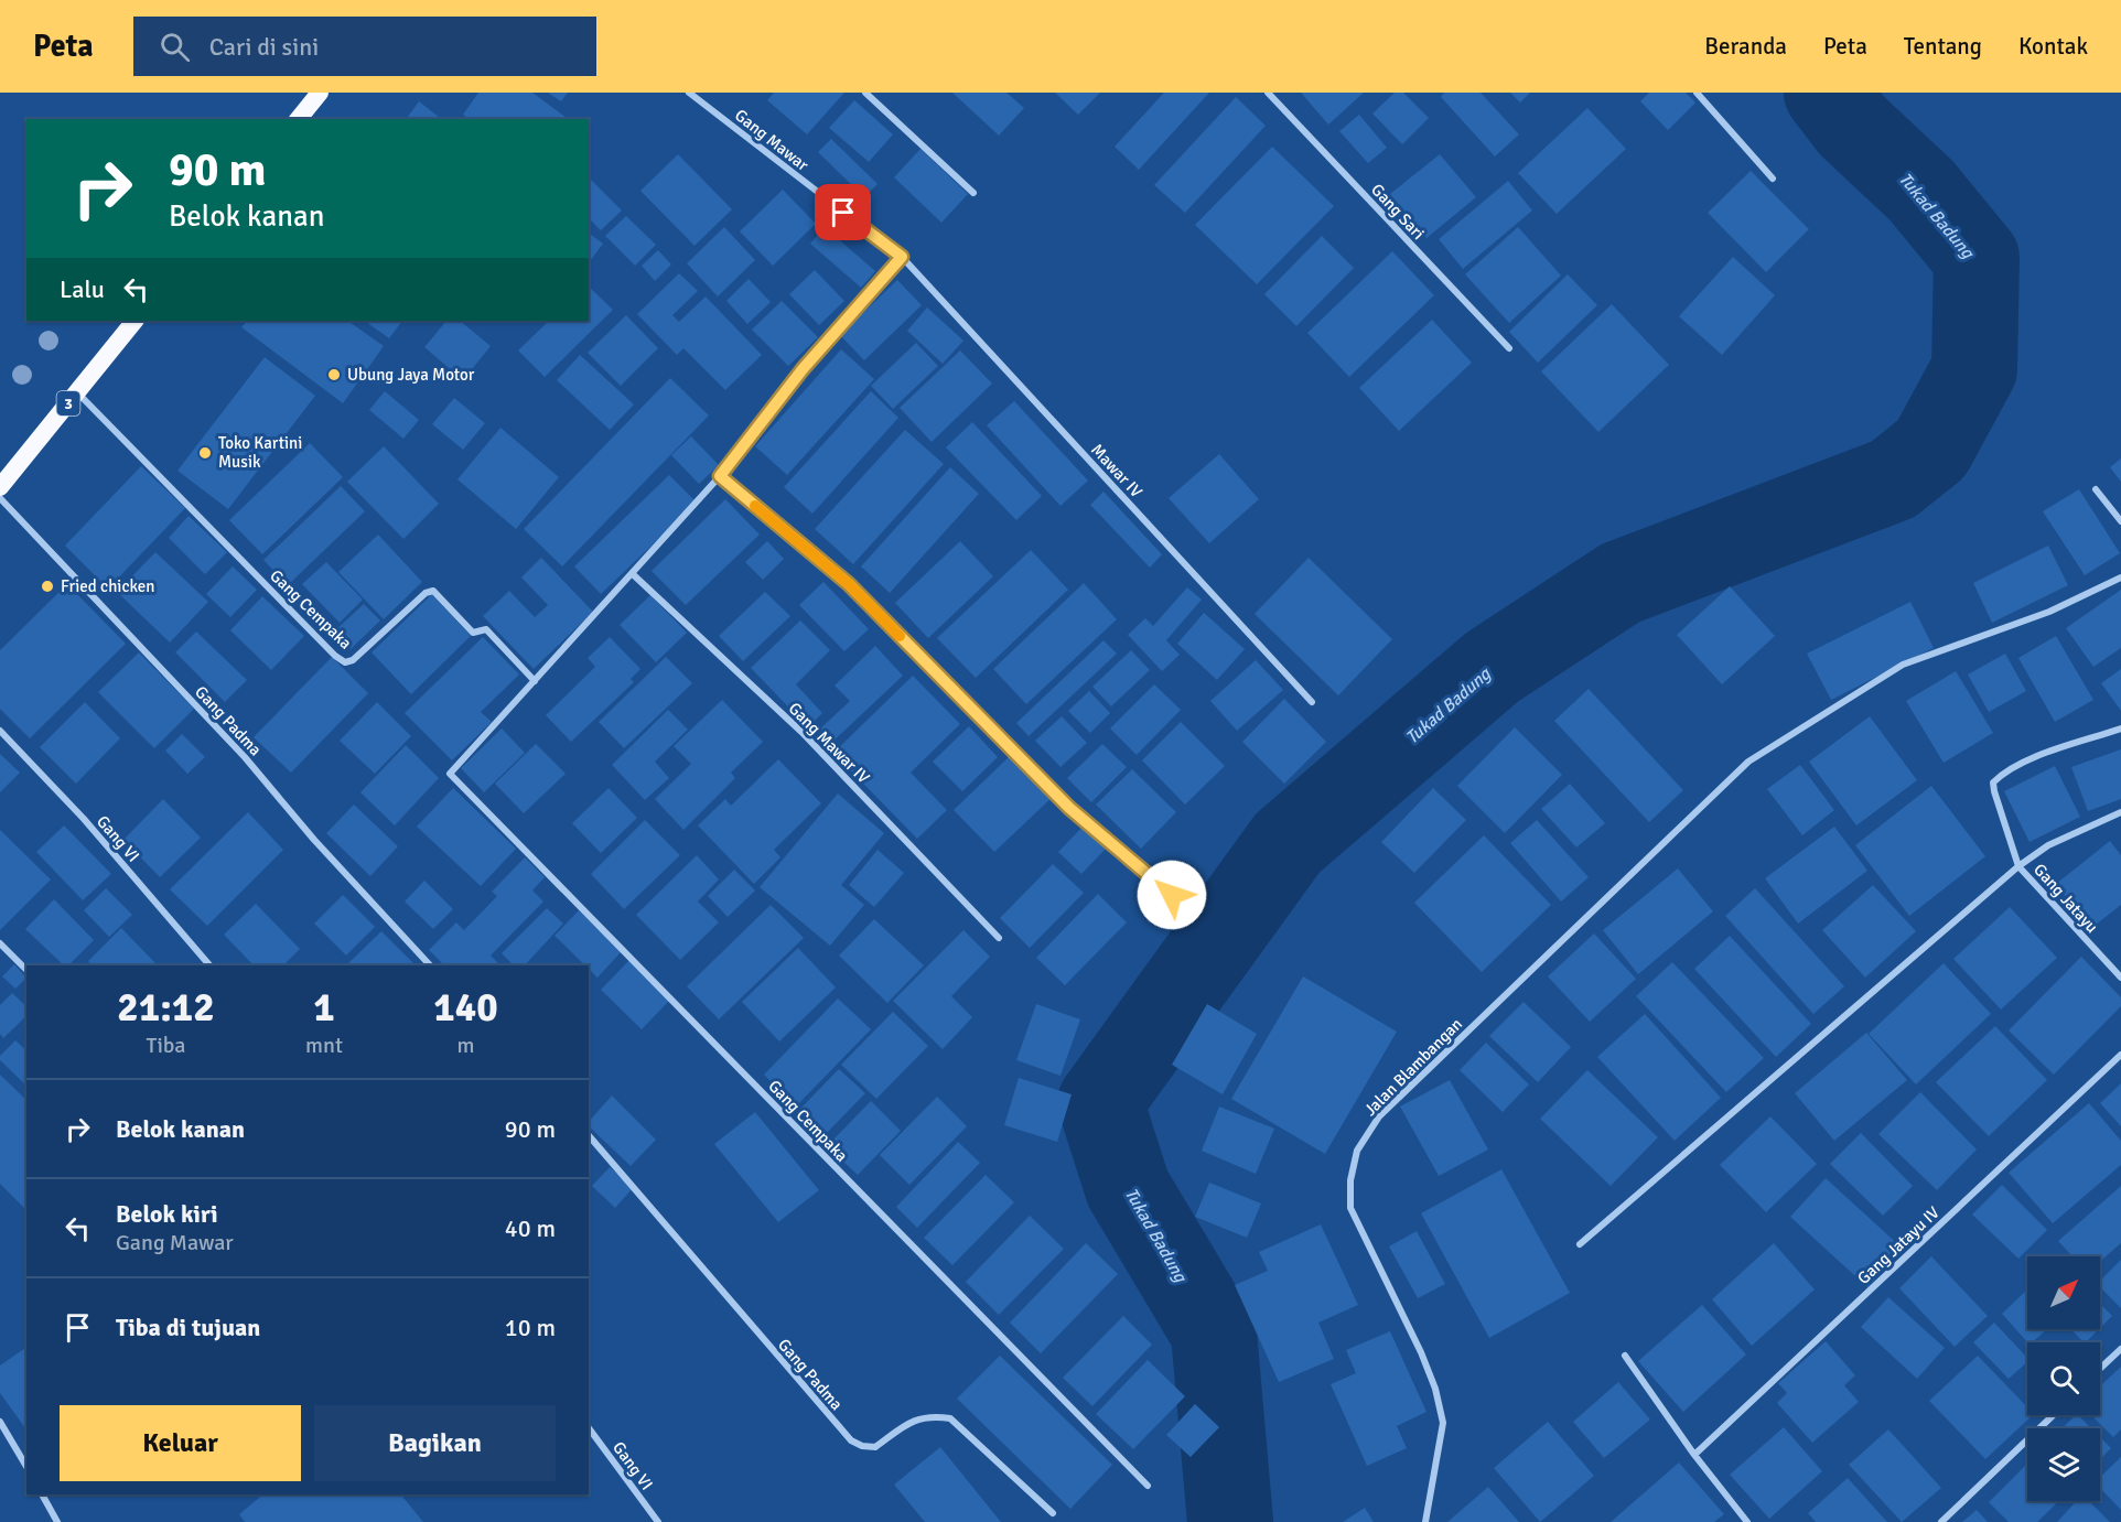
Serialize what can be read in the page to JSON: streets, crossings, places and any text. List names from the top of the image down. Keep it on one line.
{"streets":{"highway":["3"],"street":["Gang Mawar","Gang Sari","Mawar IV","Gang Cempaka","Gang Padma","Gang Mawar IV","Gang VI","Gang Jatayu","Jalan Blambangan","Gang Jatayu IV"]},"crossings":[["Gang Mawar","Mawar IV"],["3","Gang Cempaka"]],"water":["Tukad Badung"],"places":["Ubung Jaya Motor","Toko Kartini Musik","Fried chicken"],"north":"top right","page":{"header":"Peta","search":"Cari di sini","nav":["Beranda","Peta","Tentang","Kontak"],"turn":["90 m","Belok kanan"],"then":"Lalu","eta":["21:12","Tiba","1","mnt","140","m"],"list":[{"name":"Belok kanan","value":"90 m"},{"name":"Belok kiri","note":"Gang Mawar","value":"40 m"},{"name":"Tiba di tujuan","value":"10 m"}],"buttons":["Keluar","Bagikan"]}}
